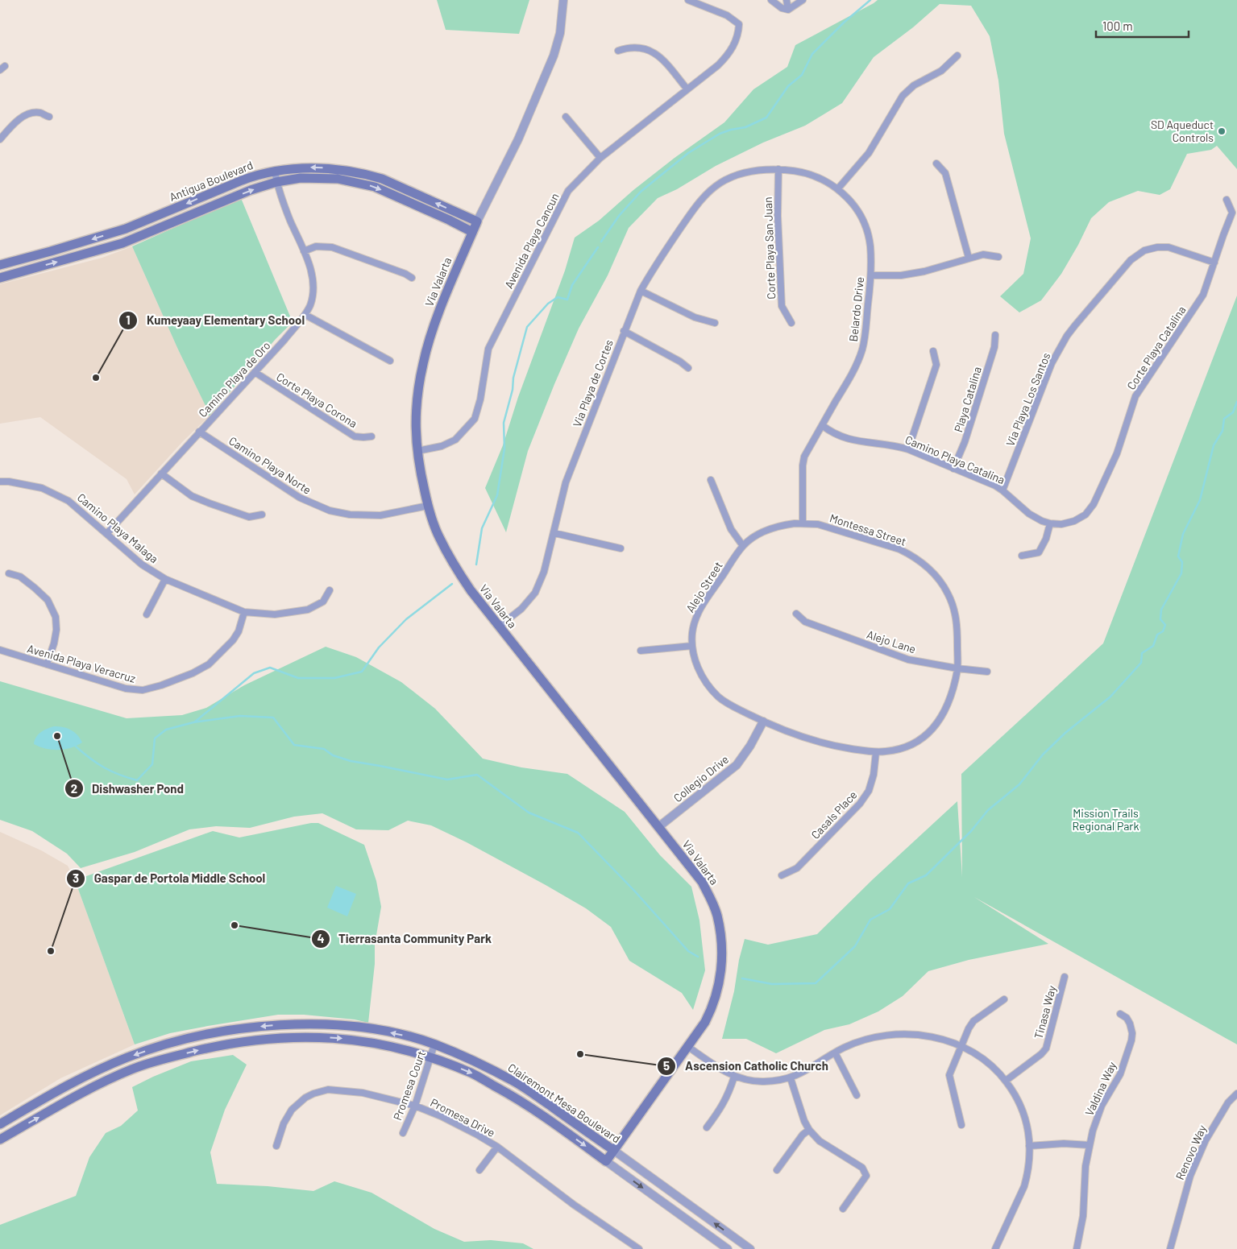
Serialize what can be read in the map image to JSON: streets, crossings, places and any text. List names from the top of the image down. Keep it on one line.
{"streets":{"main road":["Antigua Boulevard","Via Valarta","Clairemont Mesa Boulevard"],"street":["Avenida Playa Cancun","Corte Playa San Juan","Belardo Drive","Corte Playa Catalina","Camino Playa de Oro","Via Playa de Cortes","Playa Catalina","Via Playa Los Santos","Corte Playa Corona","Camino Playa Catalina","Camino Playa Norte","Camino Playa Malaga","Montessa Street","Alejo Street","Alejo Lane","Avenida Playa Veracruz","Collegio Drive","Casals Place","Tinasa Way","Promesa Court","Valdina Way","Promesa Drive","Renovo Way"]},"crossings":[["Antigua Boulevard","Via Valarta"],["Antigua Boulevard","Camino Playa de Oro"],["Avenida Playa Cancun","Via Valarta"],["Corte Playa San Juan","Belardo Drive"],["Via Valarta","Via Playa de Cortes"],["Via Valarta","Camino Playa Norte"],["Via Valarta","Collegio Drive"],["Via Valarta","Clairemont Mesa Boulevard"],["Belardo Drive","Via Playa de Cortes"],["Belardo Drive","Camino Playa Catalina"],["Belardo Drive","Montessa Street"],["Belardo Drive","Alejo Street"],["Corte Playa Catalina","Via Playa Los Santos"],["Corte Playa Catalina","Camino Playa Catalina"],["Camino Playa de Oro","Corte Playa Corona"],["Camino Playa de Oro","Camino Playa Norte"],["Camino Playa de Oro","Camino Playa Malaga"],["Playa Catalina","Camino Playa Catalina"],["Via Playa Los Santos","Camino Playa Catalina"],["Camino Playa Malaga","Avenida Playa Veracruz"],["Montessa Street","Alejo Street"],["Montessa Street","Alejo Lane"],["Montessa Street","Collegio Drive"],["Montessa Street","Casals Place"],["Alejo Street","Collegio Drive"],["Promesa Court","Clairemont Mesa Boulevard"],["Promesa Court","Promesa Drive"]],"parks":["Mission Trails Regional Park"],"places":["SD Aqueduct Controls","Kumeyaay Elementary School","Dishwasher Pond","Tierrasanta Community Park","Gaspar de Portola Middle School","Ascension Catholic Church"],"scale_bar":"100 m"}
